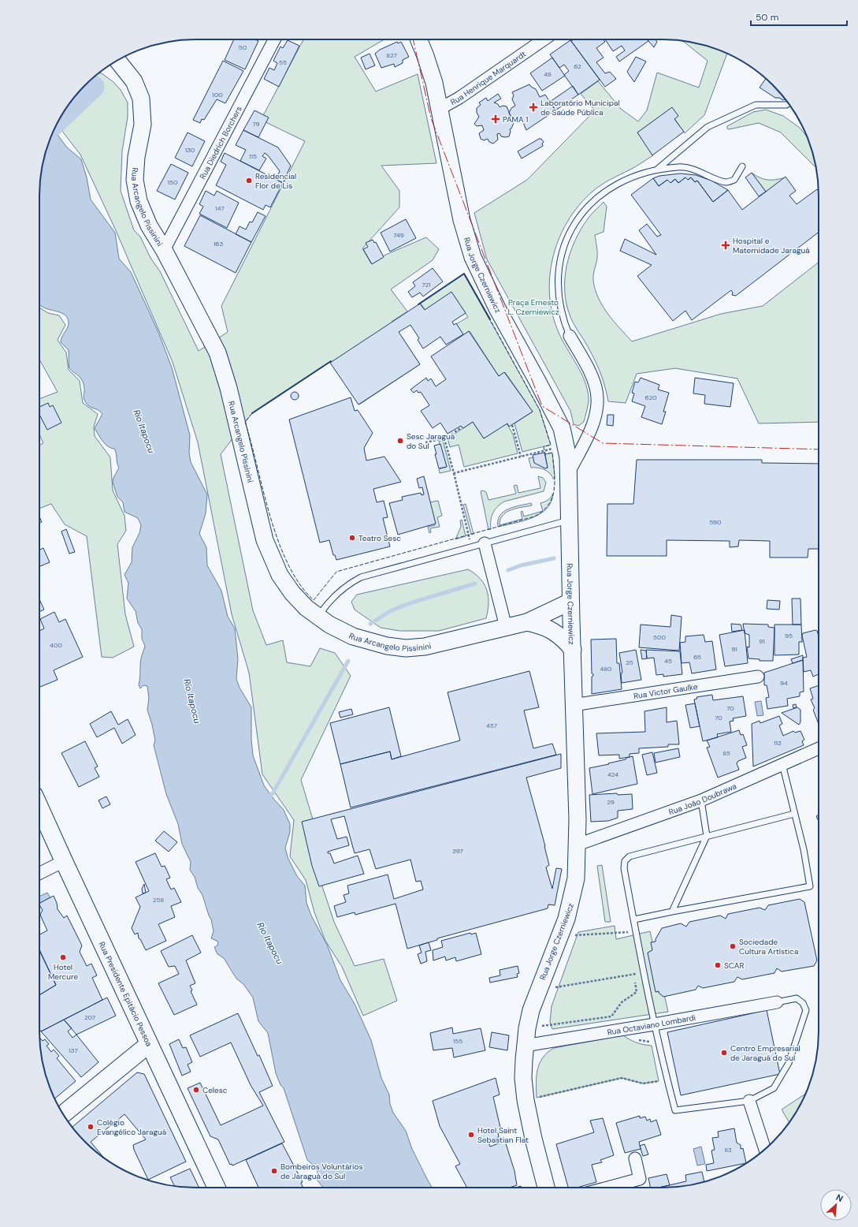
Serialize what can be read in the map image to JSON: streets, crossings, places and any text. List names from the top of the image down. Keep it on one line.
{"streets":{"main road":["Rua Arcangelo Pissinini","Rua Jorge Czerniewicz","Rua Presidente Epitácio Pessoa"],"street":["Rua Henrique Marquardt","Rua Diedrich Borchers","Rua Victor Gaulke","Rua João Doubrawa","Rua Octaviano Lombardi"]},"crossings":[["Rua Henrique Marquardt","Rua Jorge Czerniewicz"],["Rua Diedrich Borchers","Rua Arcangelo Pissinini"],["Rua Arcangelo Pissinini","Rua Jorge Czerniewicz"],["Rua Jorge Czerniewicz","Rua Victor Gaulke"],["Rua Jorge Czerniewicz","Rua João Doubrawa"],["Rua Jorge Czerniewicz","Rua Octaviano Lombardi"]],"water":["Rio Itapocu"],"parks":["Praça Ernesto L. Czerniewicz"],"places":{"health":["Laboratório Municipal de Saúde Pública","PAMA 1","Hospital e Maternidade Jaraguá"],"other":["Residencial Flor de Lis","Sesc Jaraguá do Sul","Teatro Sesc","Sociedade Cultura Artística","Hotel Mercure","SCAR","Centro Empresarial de Jaraguá do Sul","Celesc","Colégio Evangélico Jaraguá","Hotel Saint Sebastian Flat","Bombeiros Voluntários de Jaraguá do Sul"]},"house_numbers":["50","827","55","62","48","100","79","130","115","150","147","749","163","721","620","590","95","500","91","400","91","65","45","25","480","94","70","70","457","113","85","424","29","397","258","207","155","137","83"],"scale_bar":"50 m","north":"top right"}
